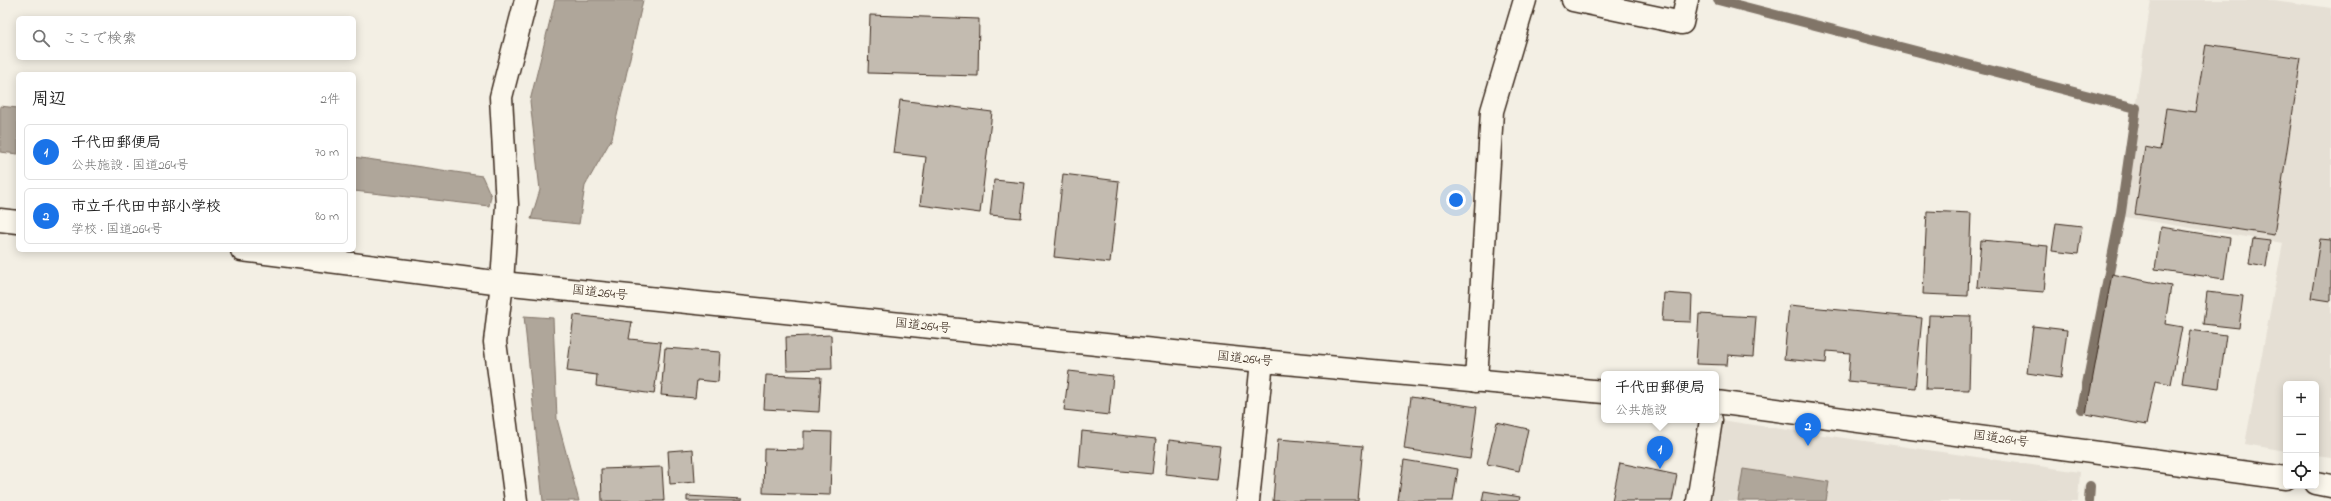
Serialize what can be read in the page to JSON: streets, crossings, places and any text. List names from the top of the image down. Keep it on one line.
{"streets":{"main road":["国道264号"]},"page":{"search":"ここで検索","heading":["周辺","2件"],"list":[{"mark":"1","name":"千代田郵便局","note":"公共施設 · 国道264号","value":"70 m"},{"mark":"2","name":"市立千代田中部小学校","note":"学校 · 国道264号","value":"80 m"}],"popup":["千代田郵便局","公共施設"],"map_buttons":["+","−"],"pins":["2","1"]}}
